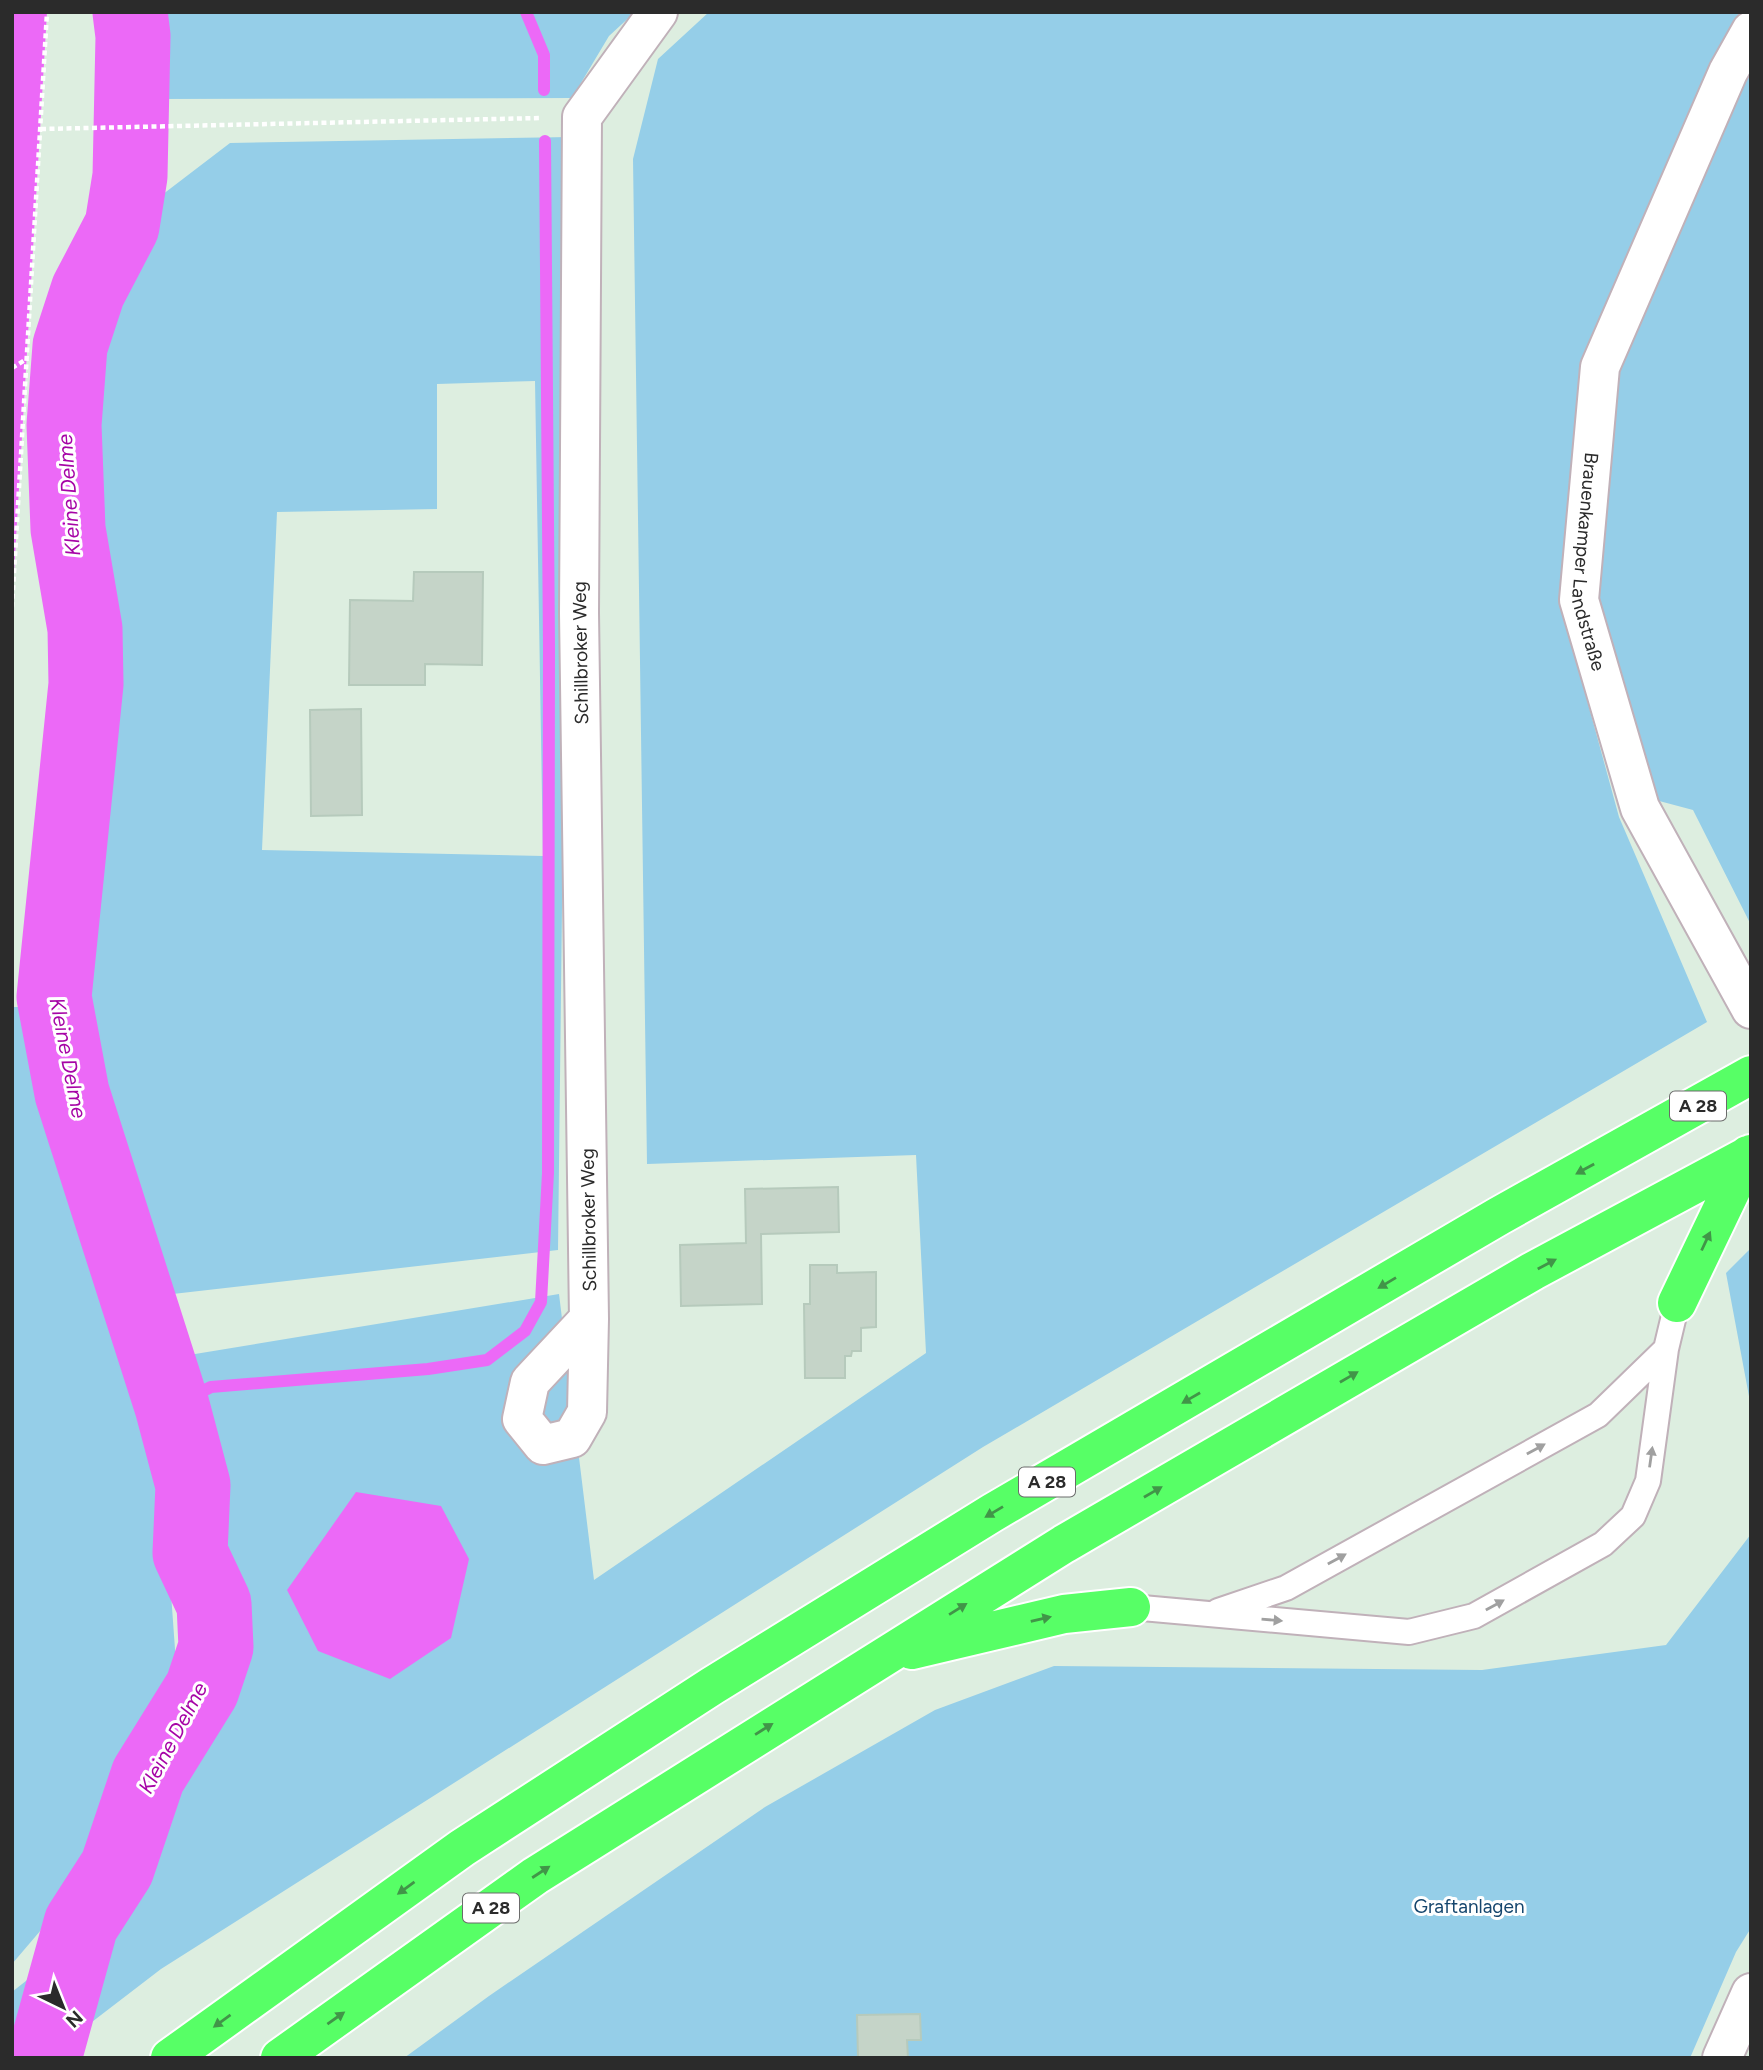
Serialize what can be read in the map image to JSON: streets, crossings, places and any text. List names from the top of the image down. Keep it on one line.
{"streets":{"highway":["A 28"],"street":["Brauenkamper Landstraße","Schillbroker Weg"]},"water":["Kleine Delme"],"parks":["Graftanlagen"],"north":"bottom right"}
